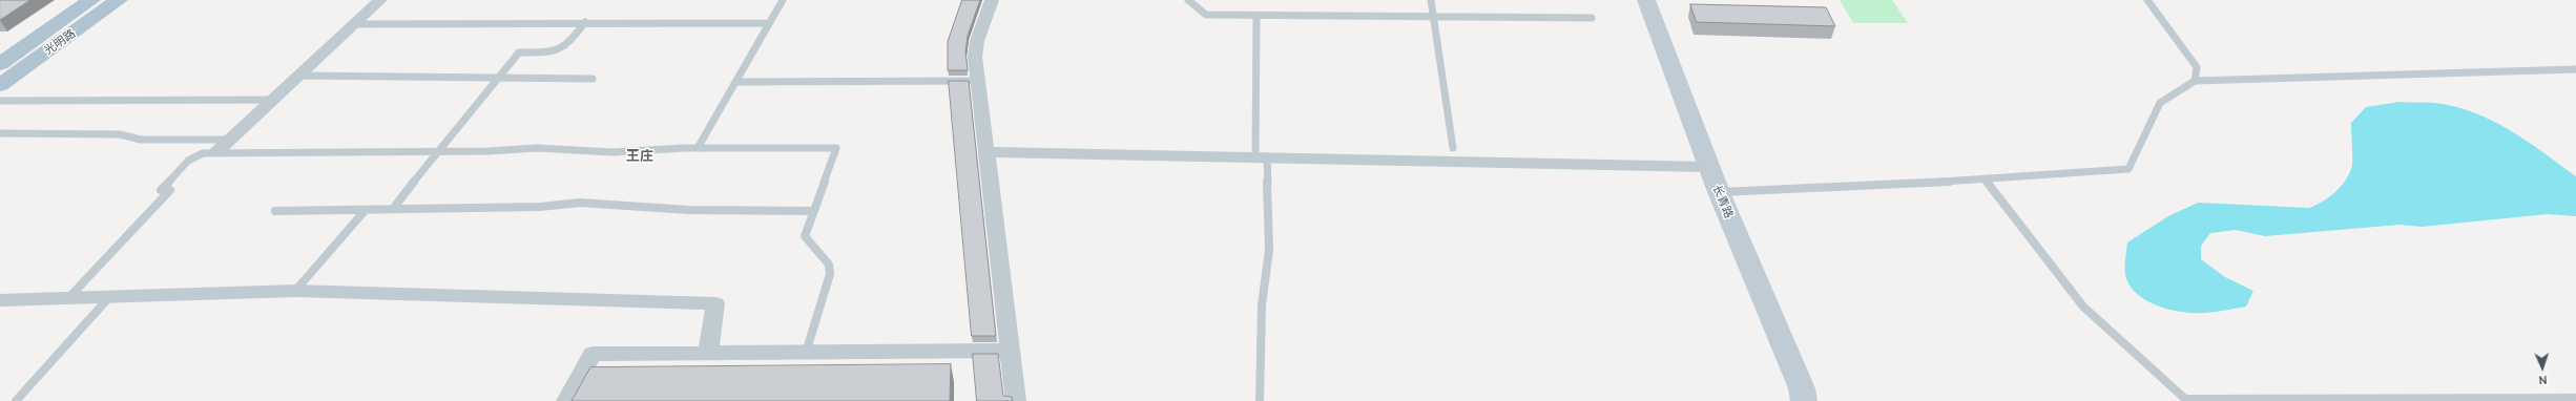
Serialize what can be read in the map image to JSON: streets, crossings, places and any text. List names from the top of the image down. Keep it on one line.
{"streets":{"main road":["光明路"],"street":["长青路"]},"districts":["王庄"],"north":"bottom"}
